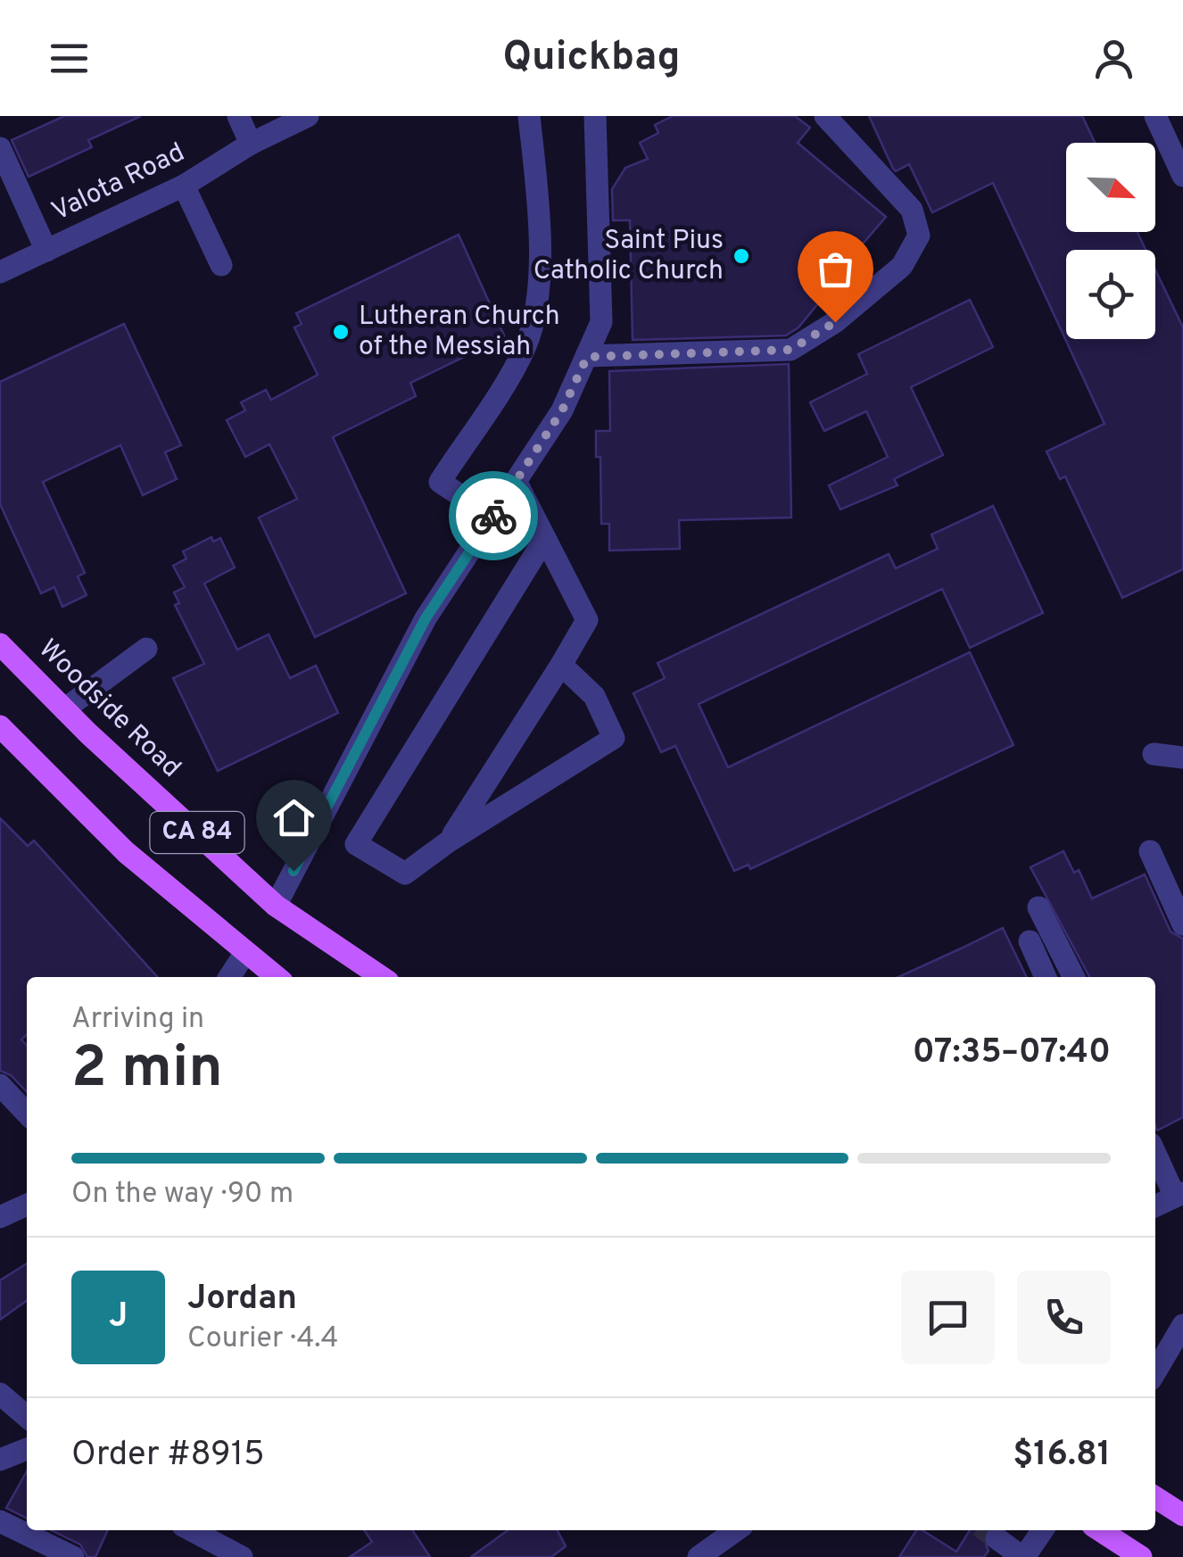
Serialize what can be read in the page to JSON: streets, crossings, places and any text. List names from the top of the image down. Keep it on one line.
{"streets":{"main road":["Woodside Road","CA 84"],"street":["Valota Road"]},"places":["Saint Pius Catholic Church","Lutheran Church of the Messiah"],"north":"bottom right","page":{"header":"Quickbag","heading":["2 min","Arriving in","07:35–07:40"],"panel":["Jordan","Courier · 4.4","Order #8915","$16.81"],"bar":"On the way · 90 m","round":"J"}}
